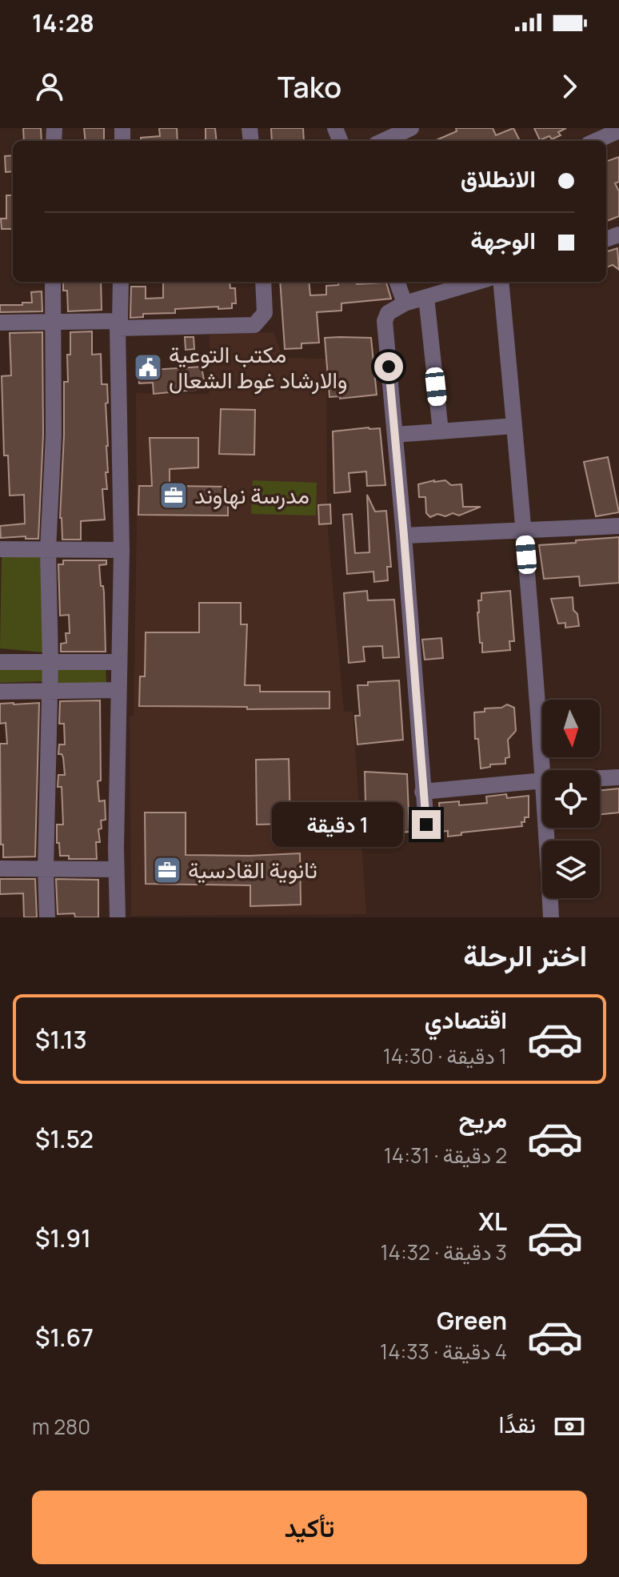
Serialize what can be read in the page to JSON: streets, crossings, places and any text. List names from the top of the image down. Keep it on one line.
{"places":{"public building":["مكتب التوعية والارشاد غوط الشعال"],"office":["مدرسة نهاوند","ثانوية القادسية"]},"north":"bottom","page":{"status":"14:28","header":"Tako","banner":["الانطلاق","الوجهة"],"bubble":"1 دقيقة","heading":"اختر الرحلة","list":[{"name":"اقتصادي","note":"1 دقيقة · 14:30","value":"$1.13"},{"name":"مريح","note":"2 دقيقة · 14:31","value":"$1.52"},{"name":"XL","note":"3 دقيقة · 14:32","value":"$1.91"},{"name":"Green","note":"4 دقيقة · 14:33","value":"$1.67"}],"pay":["نقدًا","280 m"],"buttons":"تأكيد"}}
